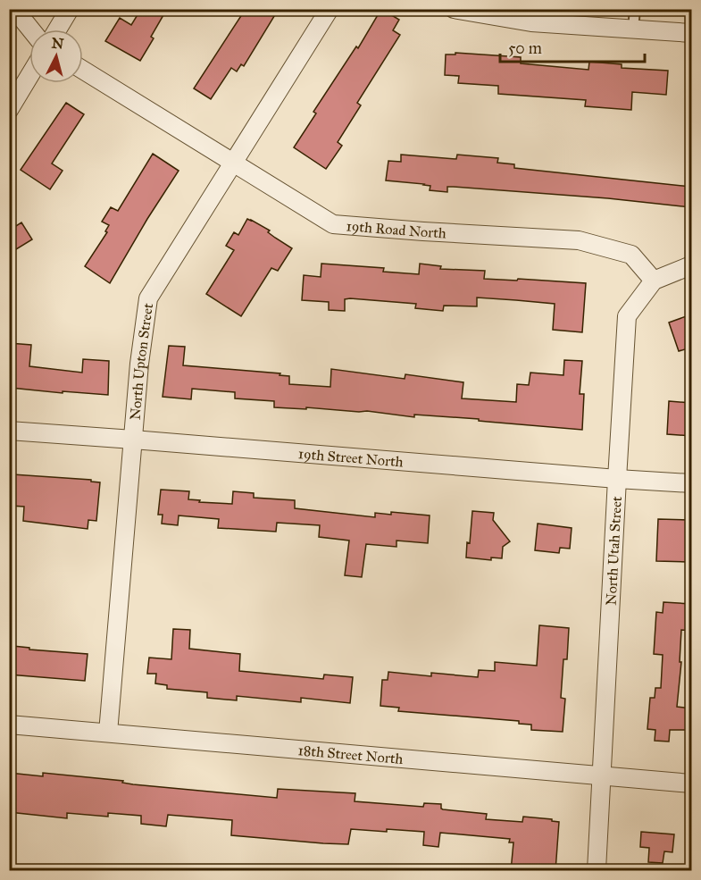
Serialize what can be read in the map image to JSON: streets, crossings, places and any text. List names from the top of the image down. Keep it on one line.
{"streets":{"street":["19th Road North","North Upton Street","19th Street North","North Utah Street","18th Street North"]},"crossings":[["19th Road North","North Upton Street"],["19th Road North","North Utah Street"],["North Upton Street","19th Street North"],["North Upton Street","18th Street North"],["19th Street North","North Utah Street"],["North Utah Street","18th Street North"]],"scale_bar":"50 m","north":"top"}
